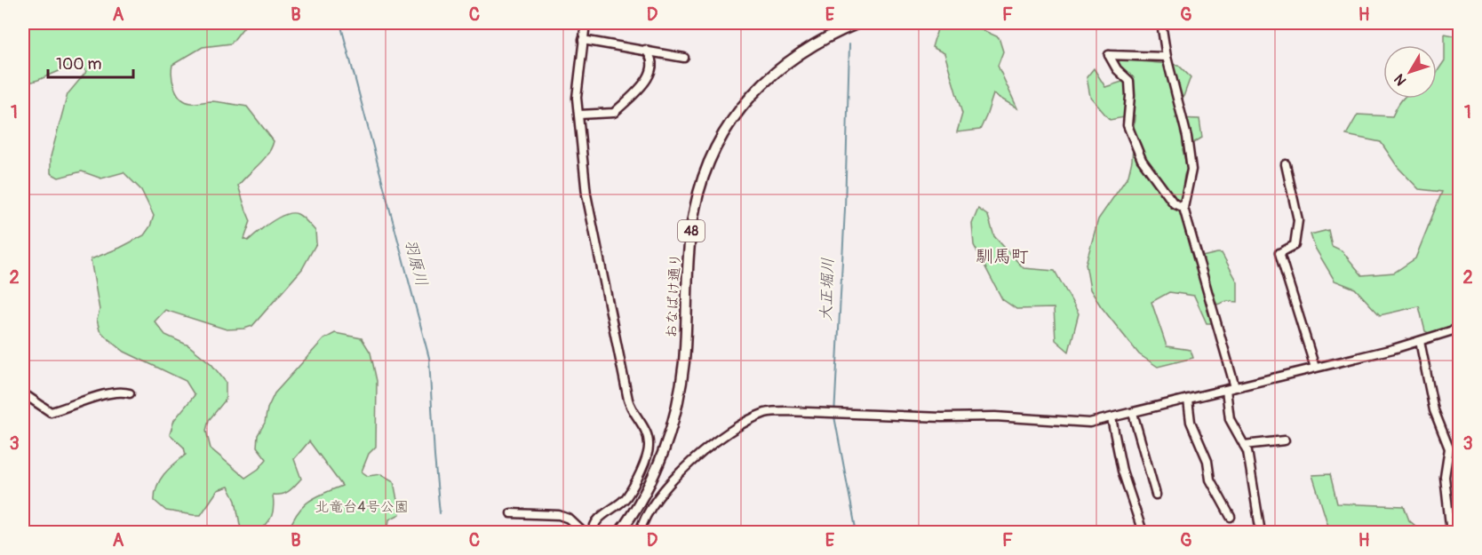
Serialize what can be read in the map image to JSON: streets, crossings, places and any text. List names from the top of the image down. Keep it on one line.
{"streets":{"main road":["48","おなばけ通り"]},"districts":["馴馬町"],"water":["羽原川","大正堀川"],"parks":["北竜台4号公園"],"scale_bar":"100 m","north":"bottom left","grid":{"columns":["A","B","C","D","E","F","G","H"],"rows":["1","2","3"]}}
